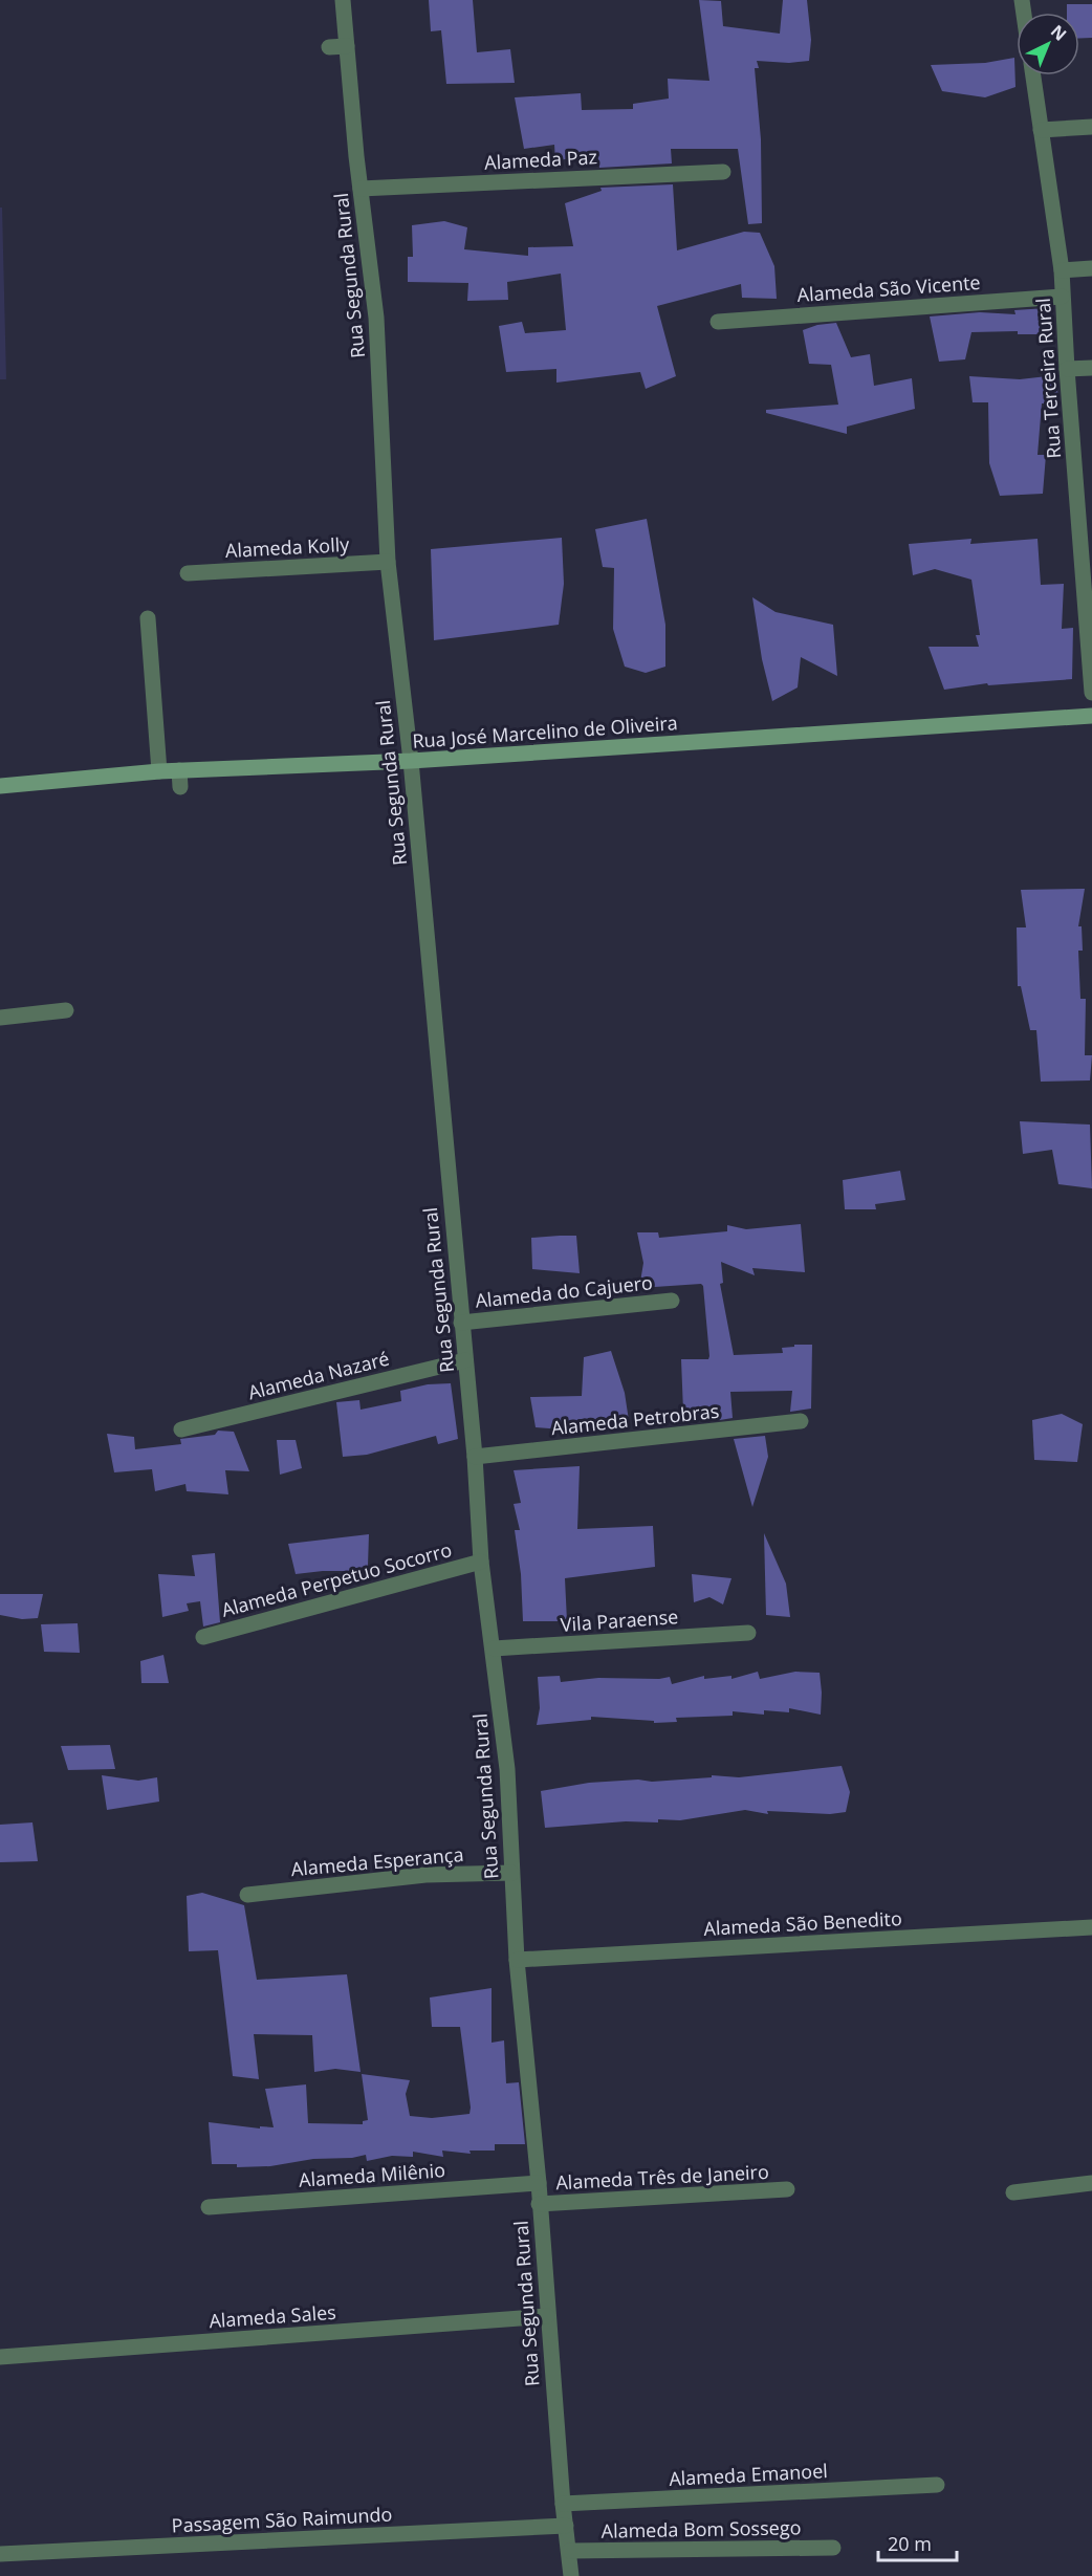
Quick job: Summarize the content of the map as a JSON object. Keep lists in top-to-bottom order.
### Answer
{
  "streets": {
    "street": [
      "Alameda Paz",
      "Rua Segunda Rural",
      "Alameda São Vicente",
      "Rua Terceira Rural",
      "Alameda Kolly",
      "Rua José Marcelino de Oliveira",
      "Alameda do Cajuero",
      "Alameda Nazaré",
      "Alameda Petrobras",
      "Alameda Perpetuo Socorro",
      "Vila Paraense",
      "Alameda Esperança",
      "Alameda São Benedito",
      "Alameda Milênio",
      "Alameda Três de Janeiro",
      "Alameda Sales",
      "Alameda Emanoel",
      "Passagem São Raimundo",
      "Alameda Bom Sossego"
    ]
  },
  "crossings": [
    ["Alameda Paz", "Rua Segunda Rural"],
    ["Rua Segunda Rural", "Alameda Kolly"],
    ["Rua Segunda Rural", "Rua José Marcelino de Oliveira"],
    ["Rua Segunda Rural", "Alameda do Cajuero"],
    ["Rua Segunda Rural", "Alameda Nazaré"],
    ["Rua Segunda Rural", "Alameda Petrobras"],
    ["Rua Segunda Rural", "Alameda Perpetuo Socorro"],
    ["Rua Segunda Rural", "Vila Paraense"],
    ["Rua Segunda Rural", "Alameda Esperança"],
    ["Rua Segunda Rural", "Alameda São Benedito"],
    ["Rua Segunda Rural", "Alameda Milênio"],
    ["Rua Segunda Rural", "Alameda Três de Janeiro"],
    ["Rua Segunda Rural", "Alameda Sales"],
    ["Rua Segunda Rural", "Alameda Emanoel"],
    ["Rua Segunda Rural", "Passagem São Raimundo"],
    ["Rua Segunda Rural", "Alameda Bom Sossego"],
    ["Alameda São Vicente", "Rua Terceira Rural"]
  ],
  "scale_bar": "20 m",
  "north": "top right"
}
